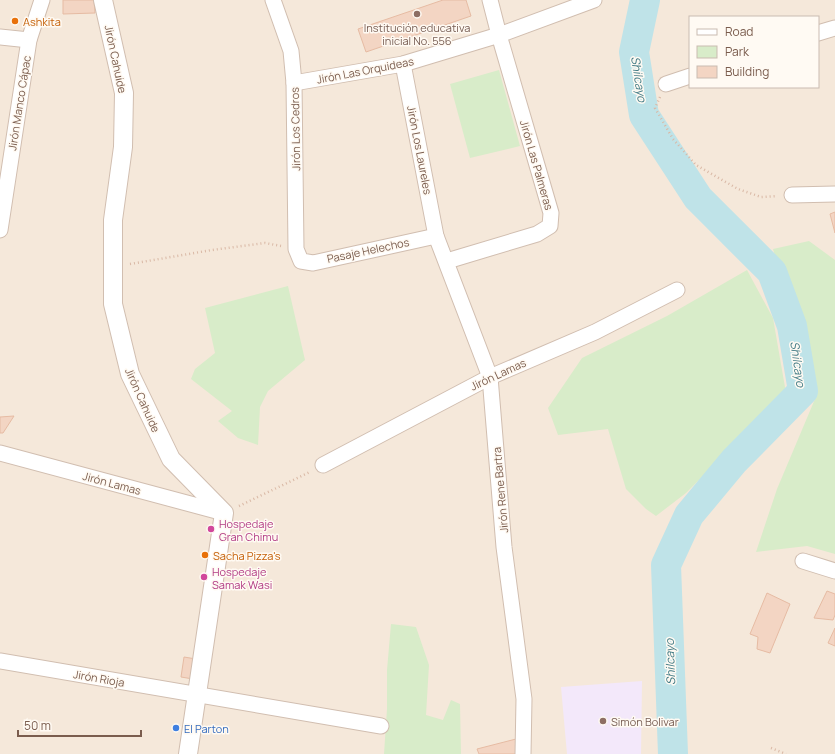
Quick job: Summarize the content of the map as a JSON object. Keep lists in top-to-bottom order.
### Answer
{
  "streets": {
    "street": [
      "Jirón Cahuide",
      "Jirón Las Orquideas",
      "Jirón Manco Cápac",
      "Jirón Los Cedros",
      "Jirón Los Laureles",
      "Jirón Las Palmeras",
      "Pasaje Helechos",
      "Jirón Lamas",
      "Jirón Rene Bartra",
      "Jirón Rioja"
    ]
  },
  "crossings": [
    ["Jirón Cahuide", "Jirón Lamas"],
    ["Jirón Las Orquideas", "Jirón Los Cedros"],
    ["Jirón Las Orquideas", "Jirón Los Laureles"],
    ["Jirón Las Orquideas", "Jirón Las Palmeras"],
    ["Jirón Los Cedros", "Pasaje Helechos"],
    ["Jirón Los Laureles", "Pasaje Helechos"],
    ["Jirón Los Laureles", "Jirón Rene Bartra"],
    ["Jirón Las Palmeras", "Jirón Rene Bartra"],
    ["Pasaje Helechos", "Jirón Rene Bartra"],
    ["Jirón Lamas", "Jirón Rene Bartra"]
  ],
  "water": ["Shilcayo"],
  "places": [
    "Institución educativa inicial No. 556",
    "Ashkita",
    "Hospedaje Gran Chimu",
    "Sacha Pizza's",
    "Hospedaje Samak Wasi",
    "Simón Bolivar",
    "El Parton"
  ],
  "legend": ["Road", "Park", "Building"],
  "scale_bar": "50 m"
}
